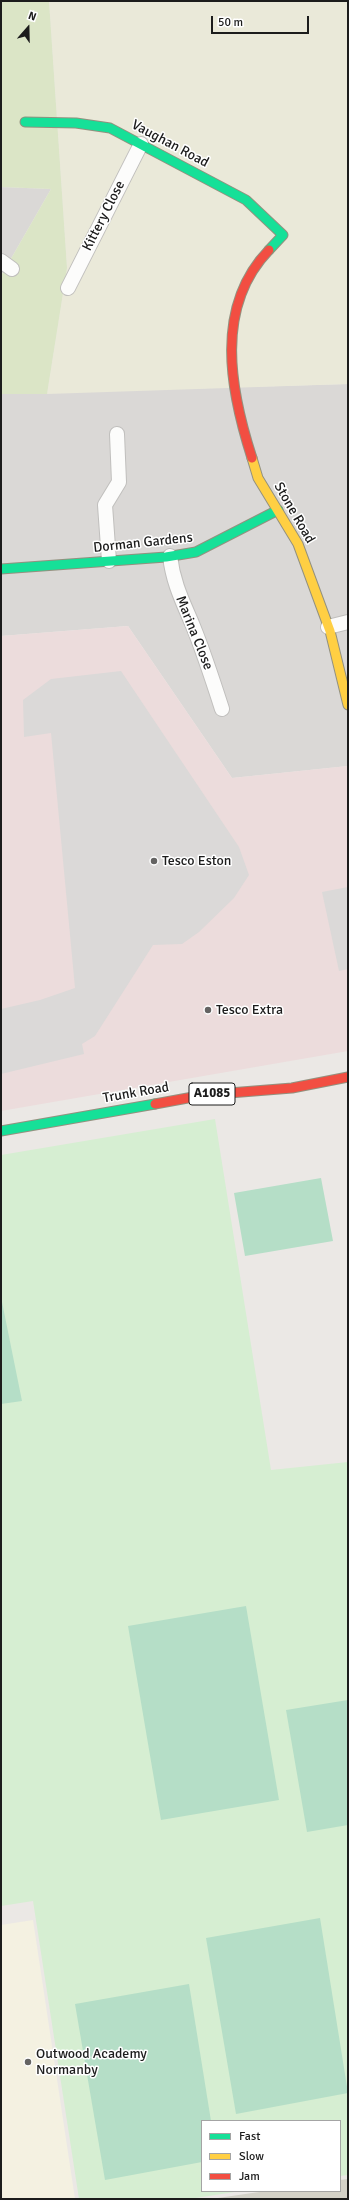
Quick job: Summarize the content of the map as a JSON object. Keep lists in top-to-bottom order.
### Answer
{
  "streets": {
    "street": [
      "Vaughan Road",
      "Kittery Close",
      "Stone Road",
      "Dorman Gardens",
      "Marina Close",
      "Trunk Road",
      "A1085"
    ]
  },
  "crossings": [
    ["Vaughan Road", "Kittery Close"],
    ["Vaughan Road", "Stone Road"],
    ["Stone Road", "Dorman Gardens"],
    ["Dorman Gardens", "Marina Close"]
  ],
  "places": ["Tesco Eston", "Tesco Extra", "Outwood Academy Normanby"],
  "legend": ["Fast", "Slow", "Jam"],
  "scale_bar": "50 m",
  "north": "top"
}
